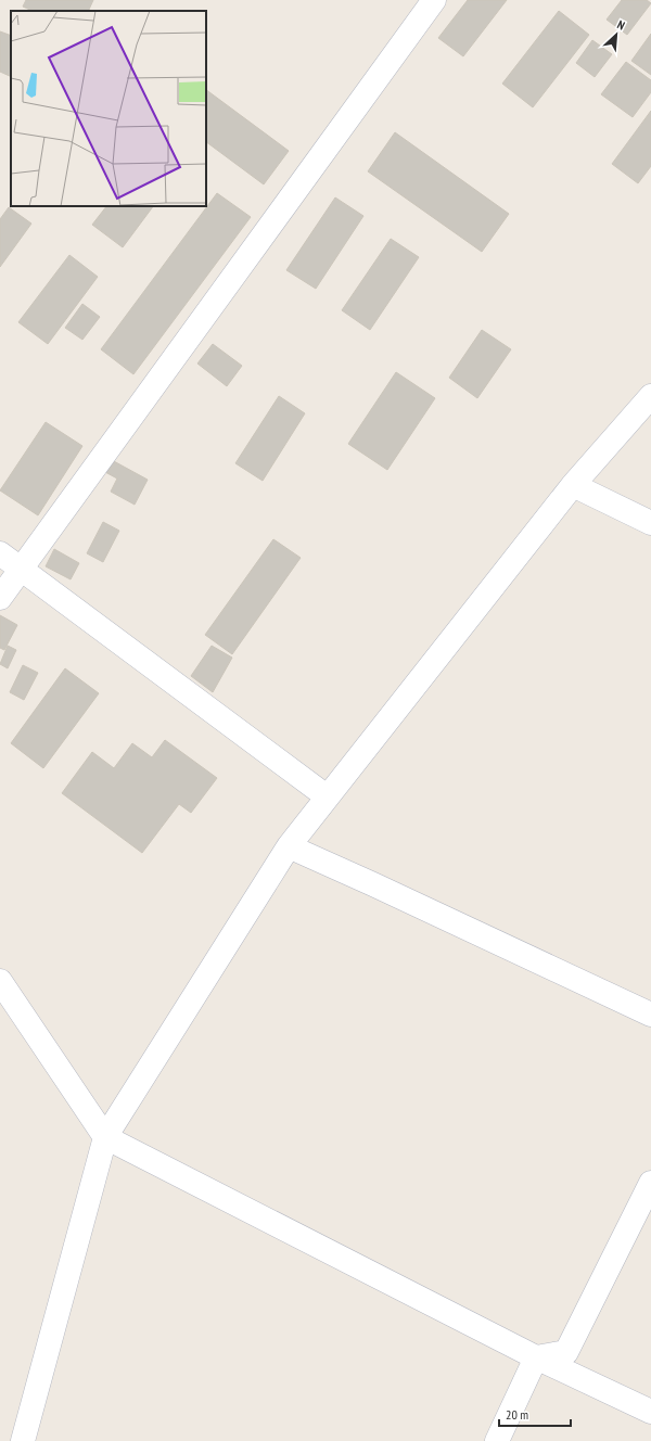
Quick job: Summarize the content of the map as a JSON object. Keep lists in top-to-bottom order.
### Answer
{
  "scale_bar": "20 m",
  "north": "top right"
}
